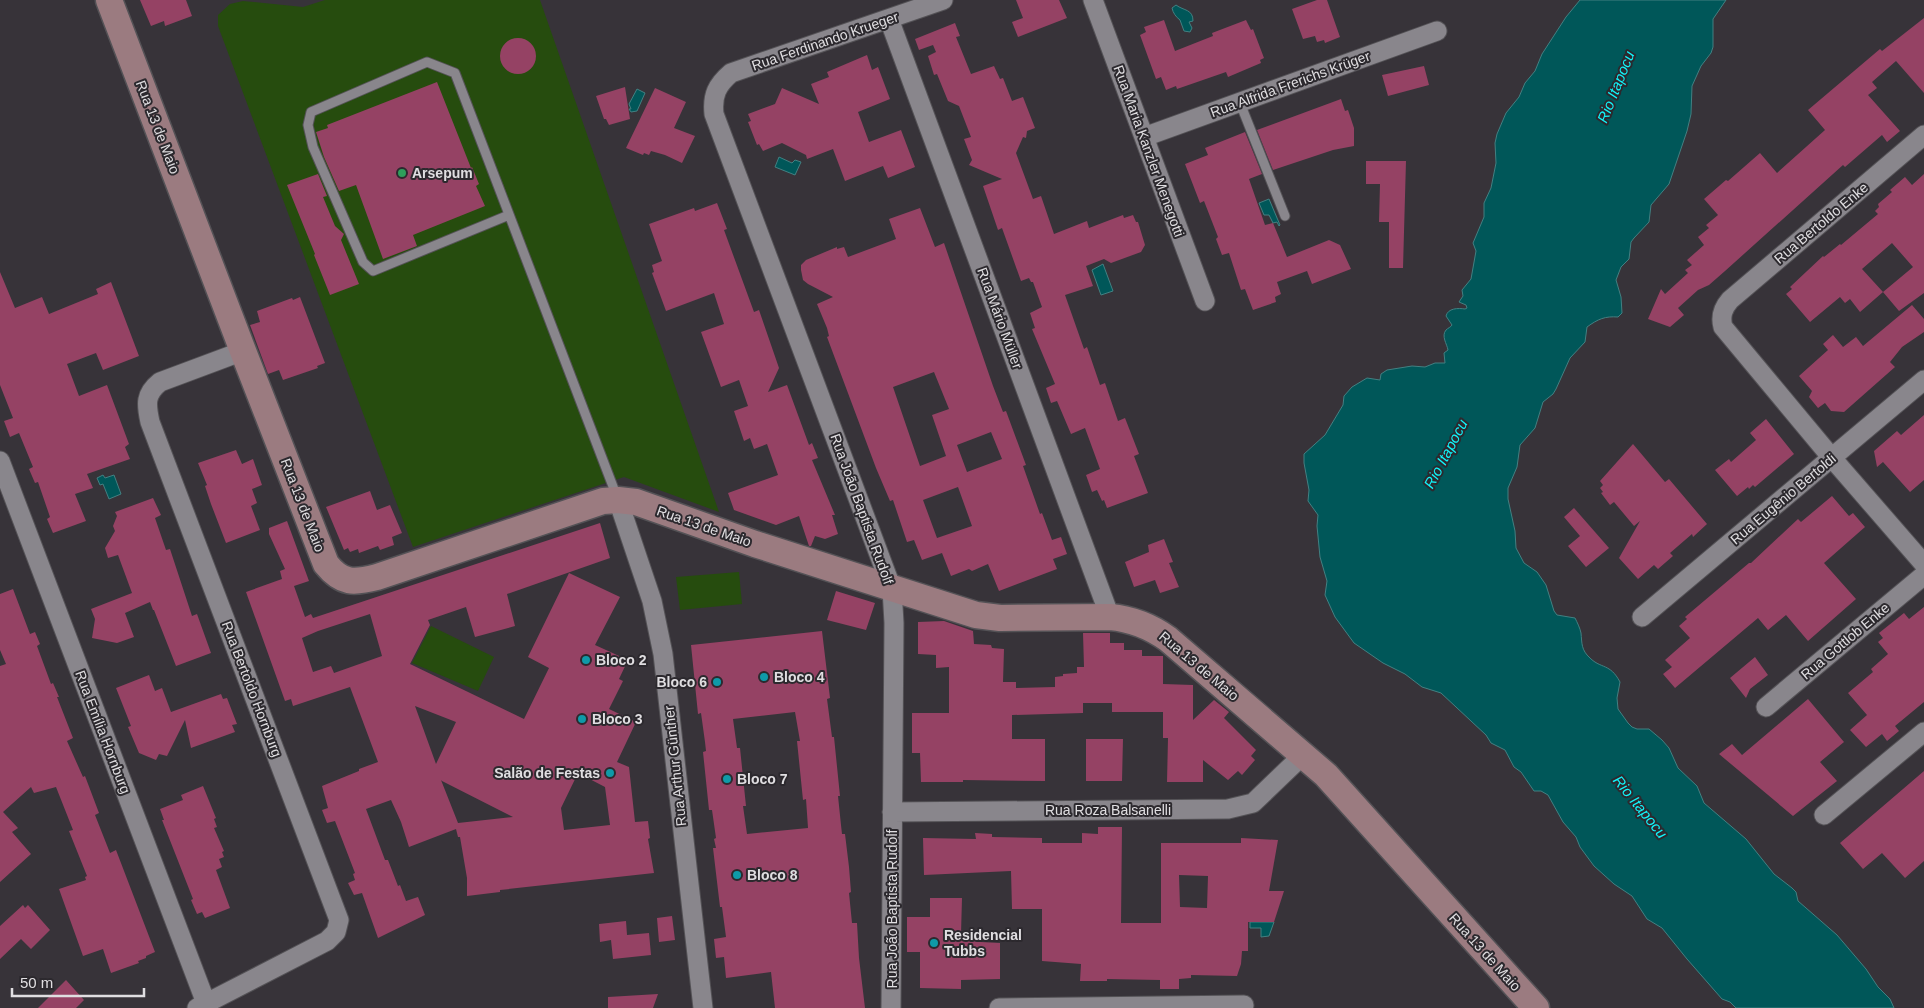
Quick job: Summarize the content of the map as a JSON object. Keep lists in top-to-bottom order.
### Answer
{
  "streets": {
    "main road": ["Rua 13 de Maio"],
    "street": [
      "Rua Ferdinando Krueger",
      "Rua Alfrida Frerichs Krüger",
      "Rua Maria Kanzler Menegotti",
      "Rua Bertoldo Enke",
      "Rua Mário Müller",
      "Rua Eugênio Bertoldi",
      "Rua João Baptista Rudolf",
      "Rua Gottlob Enke",
      "Rua Bertoldo Hornburg",
      "Rua Emília Hornburg",
      "Rua Arthur Günther",
      "Rua Roza Balsanelli"
    ]
  },
  "crossings": [
    ["Rua Ferdinando Krueger", "Rua Mário Müller"],
    ["Rua Ferdinando Krueger", "Rua João Baptista Rudolf"],
    ["Rua Alfrida Frerichs Krüger", "Rua Maria Kanzler Menegotti"],
    ["Rua 13 de Maio", "Rua Mário Müller"],
    ["Rua 13 de Maio", "Rua João Baptista Rudolf"],
    ["Rua 13 de Maio", "Rua Bertoldo Hornburg"],
    ["Rua 13 de Maio", "Rua Arthur Günther"],
    ["Rua 13 de Maio", "Rua Roza Balsanelli"],
    ["Rua Bertoldo Enke", "Rua Eugênio Bertoldi"],
    ["Rua João Baptista Rudolf", "Rua Roza Balsanelli"],
    ["Rua Bertoldo Hornburg", "Rua Emília Hornburg"]
  ],
  "water": ["Rio Itapocu"],
  "places": [
    "Arsepum",
    "Bloco 2",
    "Bloco 4",
    "Bloco 6",
    "Bloco 3",
    "Salão de Festas",
    "Bloco 7",
    "Bloco 8",
    "Residencial Tubbs"
  ],
  "scale_bar": "50 m"
}
